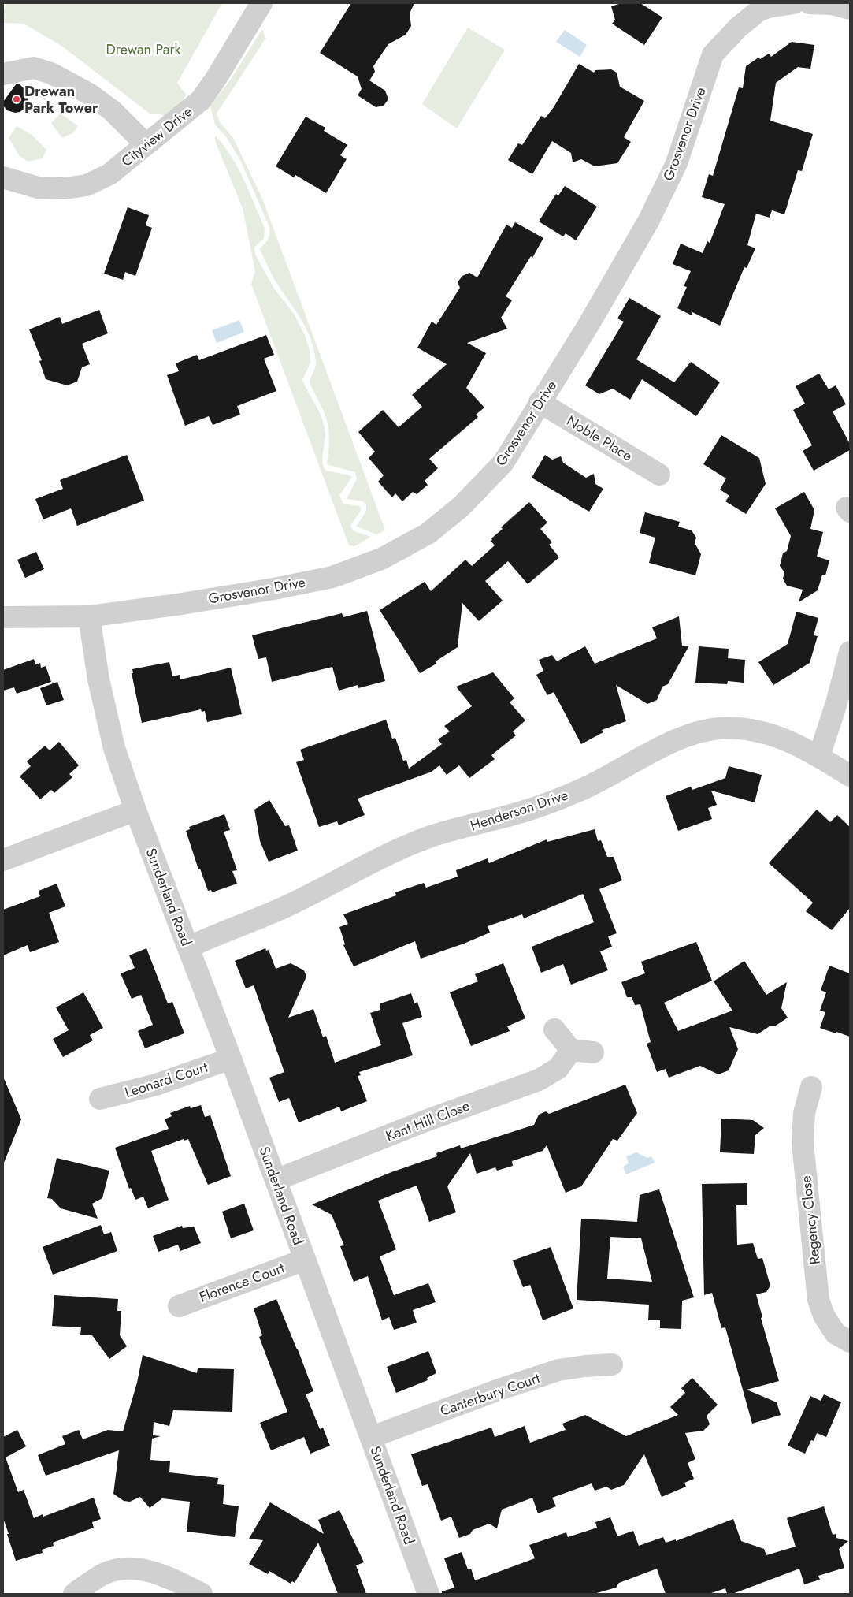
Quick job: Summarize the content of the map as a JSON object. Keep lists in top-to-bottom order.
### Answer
{
  "streets": {
    "street": [
      "Grosvenor Drive",
      "Cityview Drive",
      "Noble Place",
      "Henderson Drive",
      "Sunderland Road",
      "Leonard Court",
      "Kent Hill Close",
      "Regency Close",
      "Florence Court",
      "Canterbury Court"
    ]
  },
  "crossings": [
    ["Grosvenor Drive", "Noble Place"],
    ["Grosvenor Drive", "Sunderland Road"],
    ["Henderson Drive", "Sunderland Road"],
    ["Sunderland Road", "Leonard Court"],
    ["Sunderland Road", "Kent Hill Close"],
    ["Sunderland Road", "Florence Court"],
    ["Sunderland Road", "Canterbury Court"]
  ],
  "parks": ["Drewan Park"],
  "places": ["Drewan Park Tower"]
}
